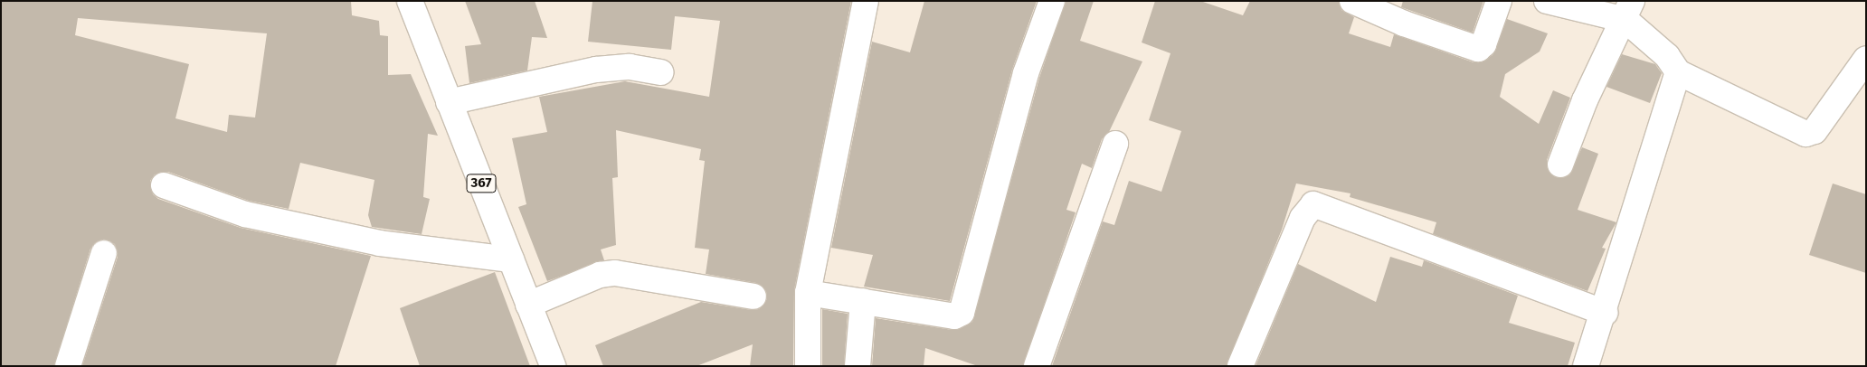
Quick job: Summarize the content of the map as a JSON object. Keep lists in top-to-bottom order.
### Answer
{
  "streets": {
    "street": ["367"]
  }
}
